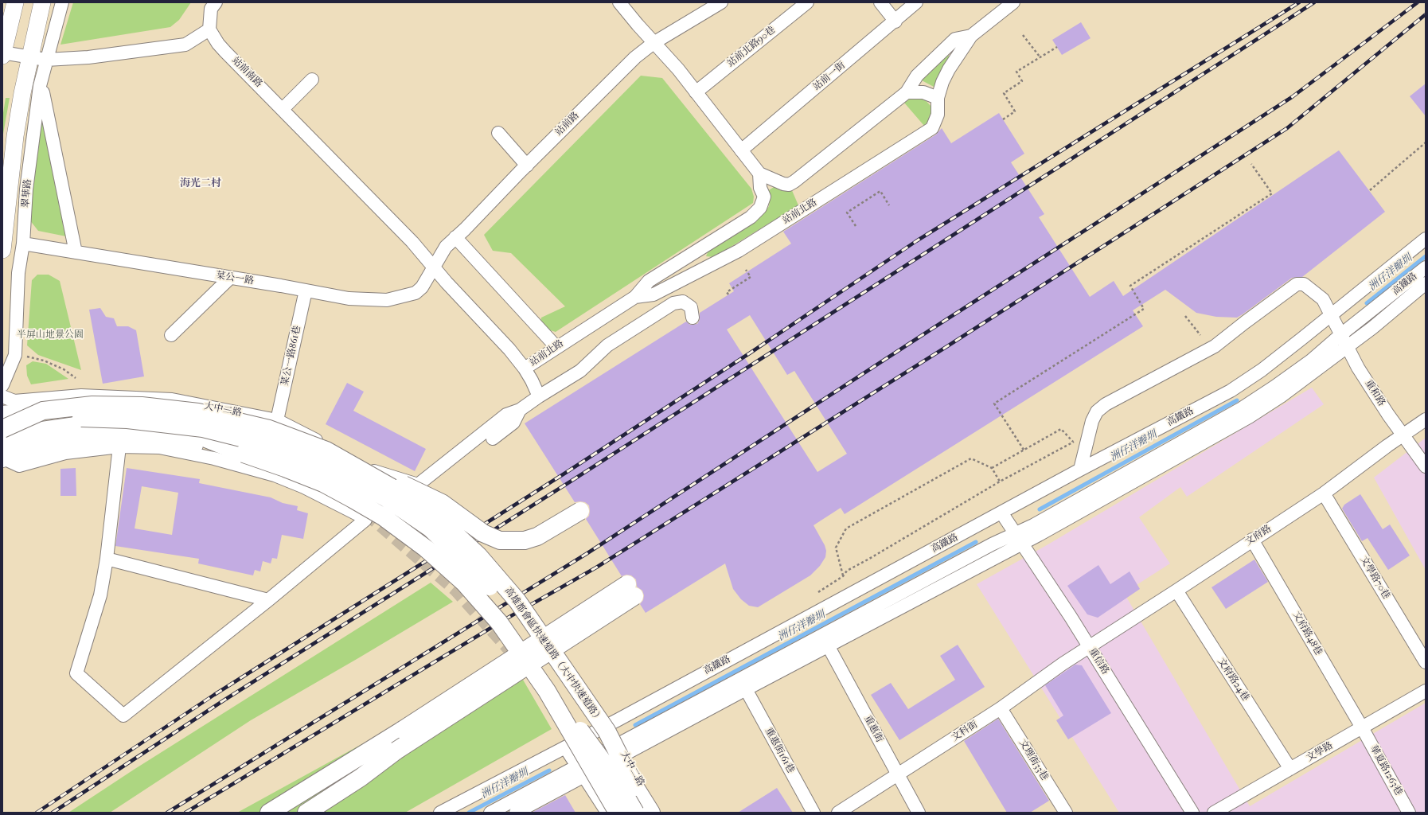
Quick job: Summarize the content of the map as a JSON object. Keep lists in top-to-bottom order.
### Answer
{
  "streets": {
    "highway": ["高雄都會區快速道路（大中快速道路）"],
    "main road": ["翠華路"],
    "street": [
      "站前北路90巷",
      "站前南路",
      "站前一街",
      "站前路",
      "站前北路",
      "菜公一路",
      "高鐵路",
      "菜公一路861巷",
      "重和路",
      "大中二路",
      "文府路",
      "文學路70巷",
      "文府路48巷",
      "重信路",
      "文府路24巷",
      "重惠街",
      "文科街",
      "重惠街161巷",
      "文學路",
      "文理街33巷",
      "華夏路1263巷"
    ]
  },
  "crossings": [
    ["站前北路90巷", "站前北路"],
    ["站前南路", "站前路"],
    ["站前南路", "站前北路"],
    ["站前南路", "菜公一路"],
    ["站前一街", "站前北路"],
    ["站前路", "站前北路"],
    ["站前路", "菜公一路"],
    ["翠華路", "菜公一路"],
    ["站前北路", "菜公一路"],
    ["菜公一路", "菜公一路861巷"],
    ["高鐵路", "重和路"],
    ["高鐵路", "大中二路"],
    ["高鐵路", "重信路"],
    ["高鐵路", "重惠街"],
    ["高鐵路", "重惠街161巷"],
    ["菜公一路861巷", "大中二路"],
    ["重和路", "文府路"],
    ["文府路", "文學路70巷"],
    ["文府路", "文府路48巷"],
    ["文府路", "重信路"],
    ["文府路", "文府路24巷"],
    ["文府路", "文科街"],
    ["文府路48巷", "文學路"],
    ["文府路48巷", "華夏路1263巷"],
    ["重信路", "文科街"],
    ["文府路24巷", "文學路"],
    ["重惠街", "文科街"],
    ["文科街", "文理街33巷"],
    ["文學路", "華夏路1263巷"]
  ],
  "districts": ["海光二村"],
  "water": ["洲仔洋瓣圳"],
  "parks": ["半屏山地景公園"]
}
